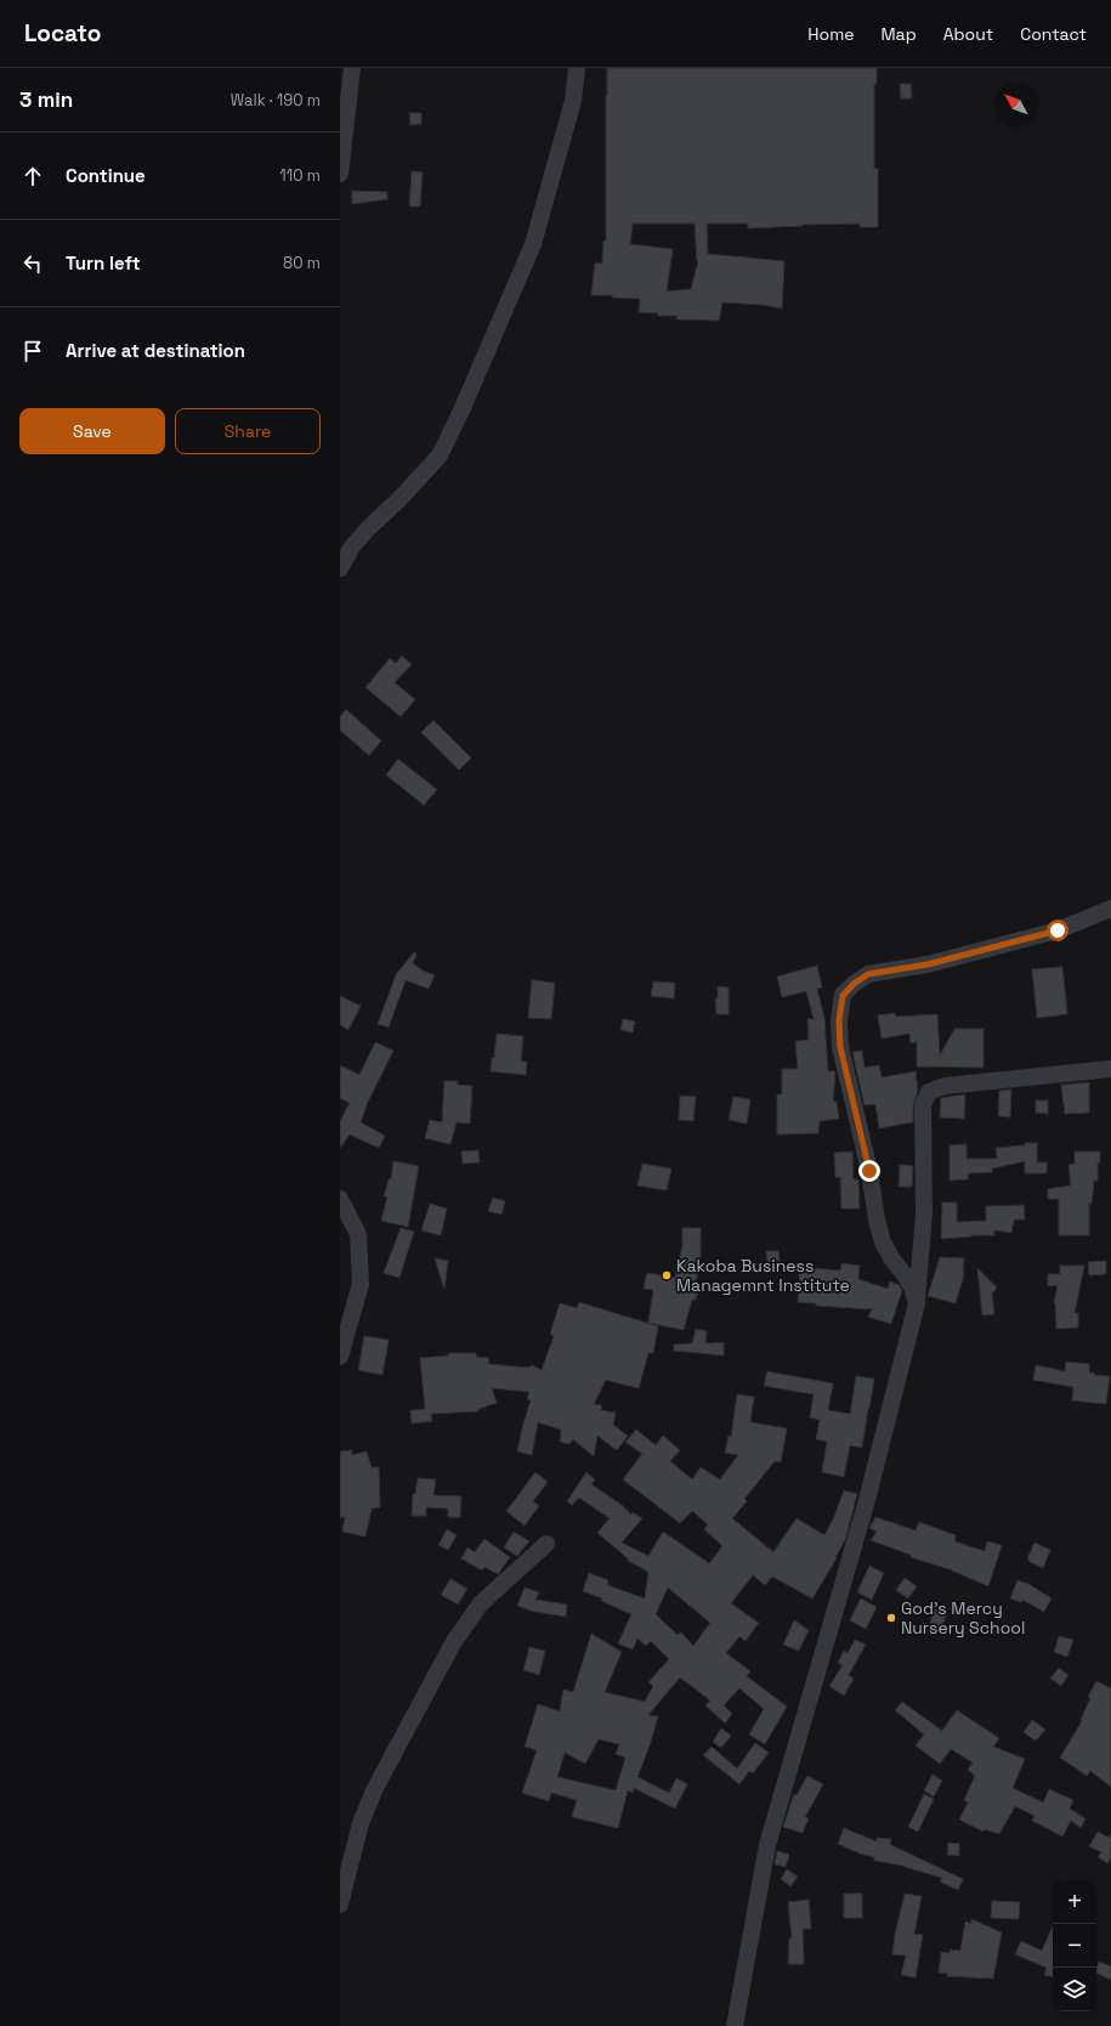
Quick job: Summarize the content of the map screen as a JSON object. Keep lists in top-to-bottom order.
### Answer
{
  "places": ["Kakoba Business Managemnt Institute", "God's Mercy Nursery School"],
  "north": "top left",
  "page": {
    "header": "Locato",
    "nav": [
      "Home",
      "Map",
      "About",
      "Contact"
    ],
    "heading": ["3 min", "Walk · 190 m"],
    "list": [
      ["Continue", "110 m"],
      ["Turn left", "80 m"],
      "Arrive at destination"
    ],
    "buttons": ["Save", "Share"],
    "map_buttons": ["+", "−"]
  }
}
